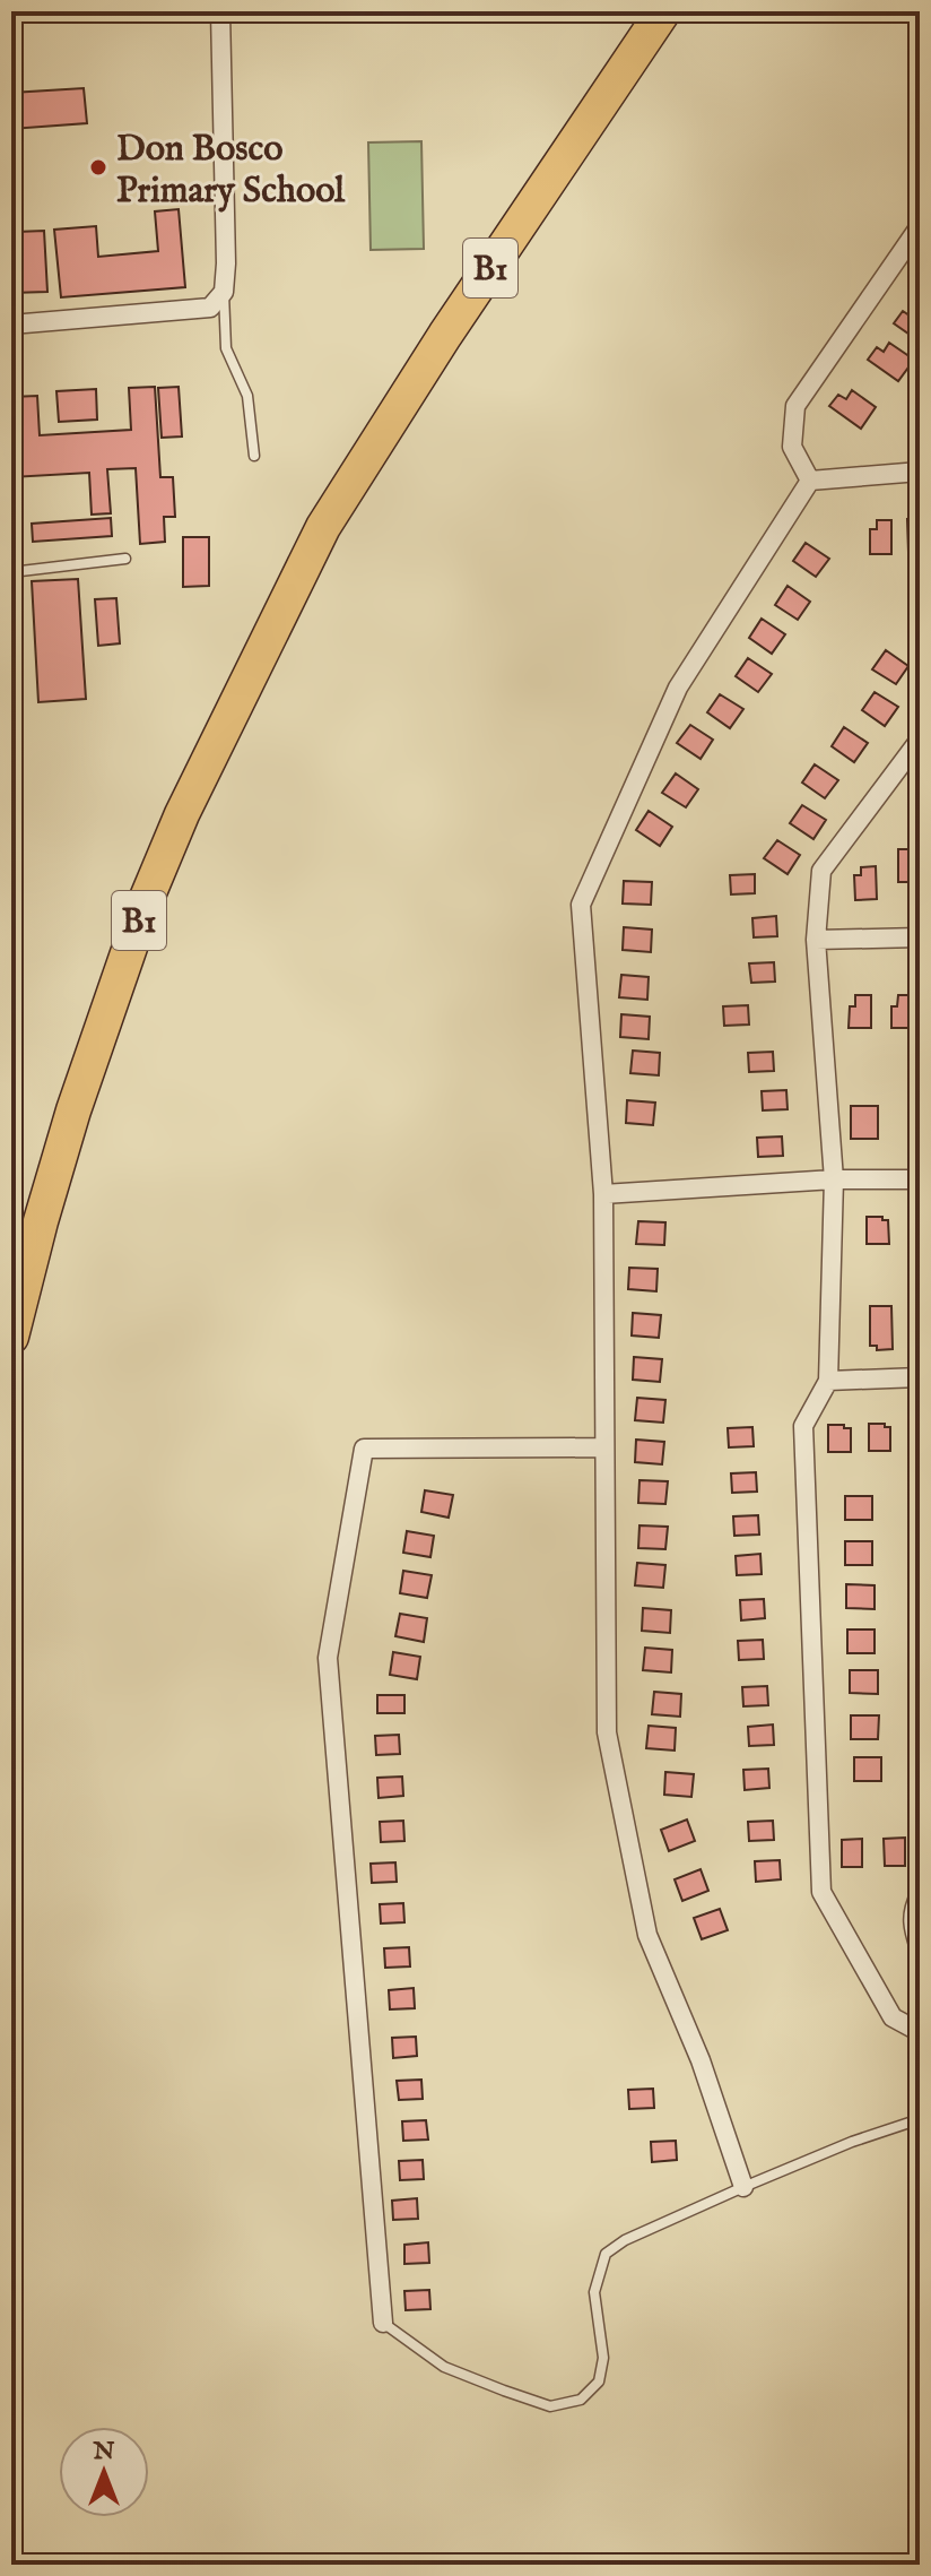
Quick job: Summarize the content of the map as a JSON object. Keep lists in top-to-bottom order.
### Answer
{
  "streets": {
    "highway": ["B1"]
  },
  "places": ["Don Bosco Primary School"],
  "north": "top"
}
